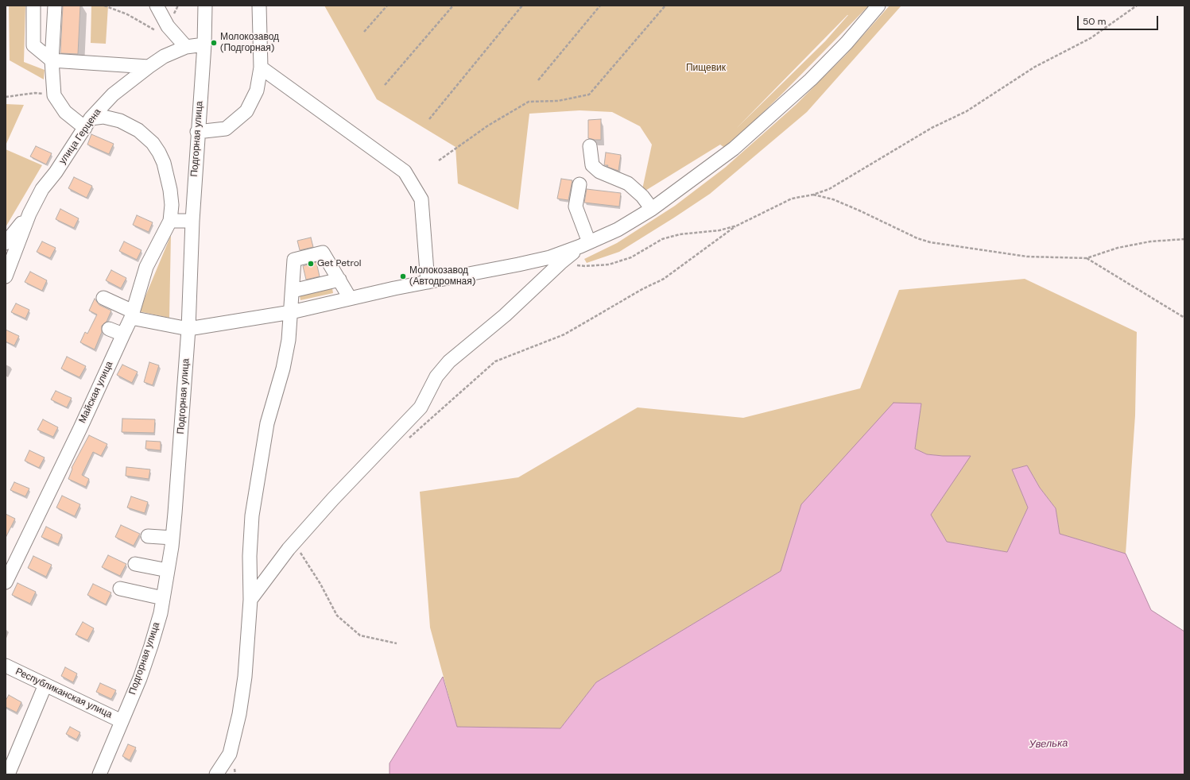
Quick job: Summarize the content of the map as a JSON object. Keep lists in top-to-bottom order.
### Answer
{
  "streets": {
    "street": [
      "улица Герцена",
      "Подгорная улица",
      "Майская улица",
      "Республиканская улица"
    ]
  },
  "crossings": [
    ["улица Герцена", "Подгорная улица"],
    ["Подгорная улица", "Республиканская улица"]
  ],
  "water": ["Увелька"],
  "parks": ["Пищевик"],
  "places": ["Молокозавод (Подгорная)", "Get Petrol", "Молокозавод (Автодромная)"],
  "scale_bar": "50 m"
}
